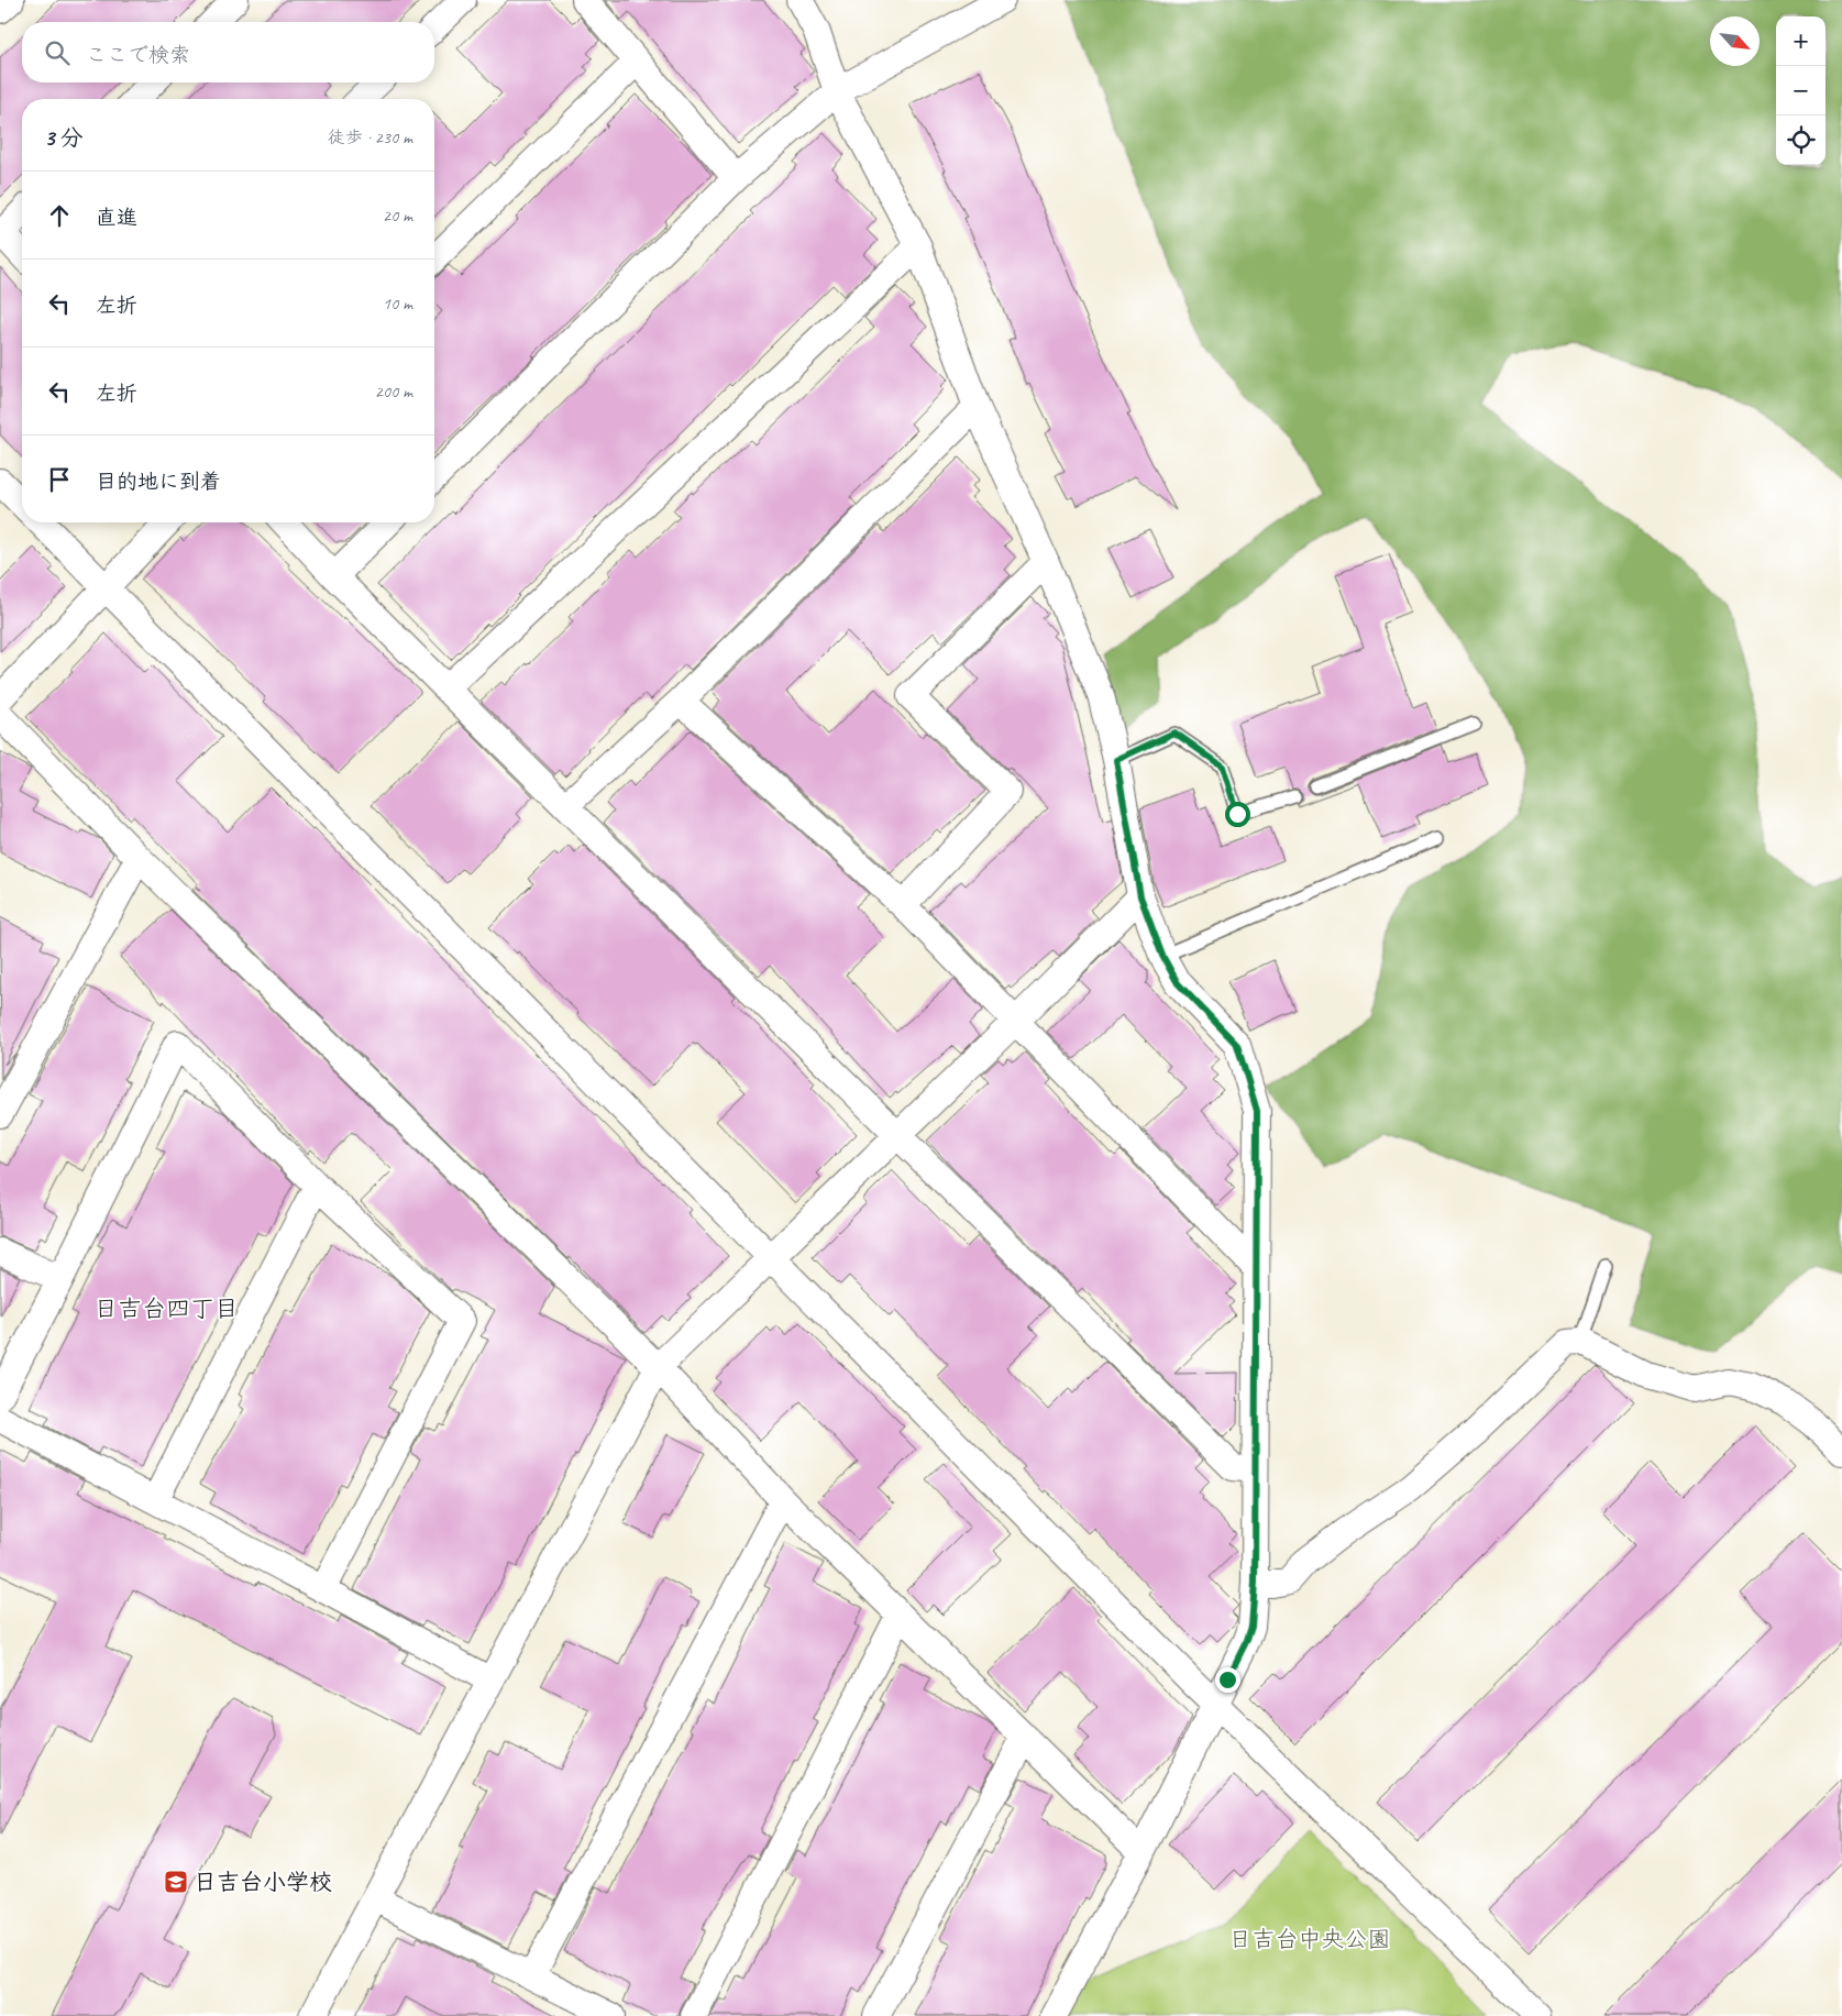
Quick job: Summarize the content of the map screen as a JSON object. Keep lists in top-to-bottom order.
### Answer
{
  "districts": ["日吉台四丁目"],
  "parks": ["日吉台中央公園"],
  "places": {
    "school or university": ["日吉台小学校"]
  },
  "north": "bottom right",
  "page": {
    "map_buttons": ["+", "−"],
    "search": "ここで検索",
    "heading": ["3 分", "徒歩 · 230 m"],
    "list": [
      ["直進", "20 m"],
      ["左折", "10 m"],
      ["左折", "200 m"],
      "目的地に到着"
    ]
  }
}
